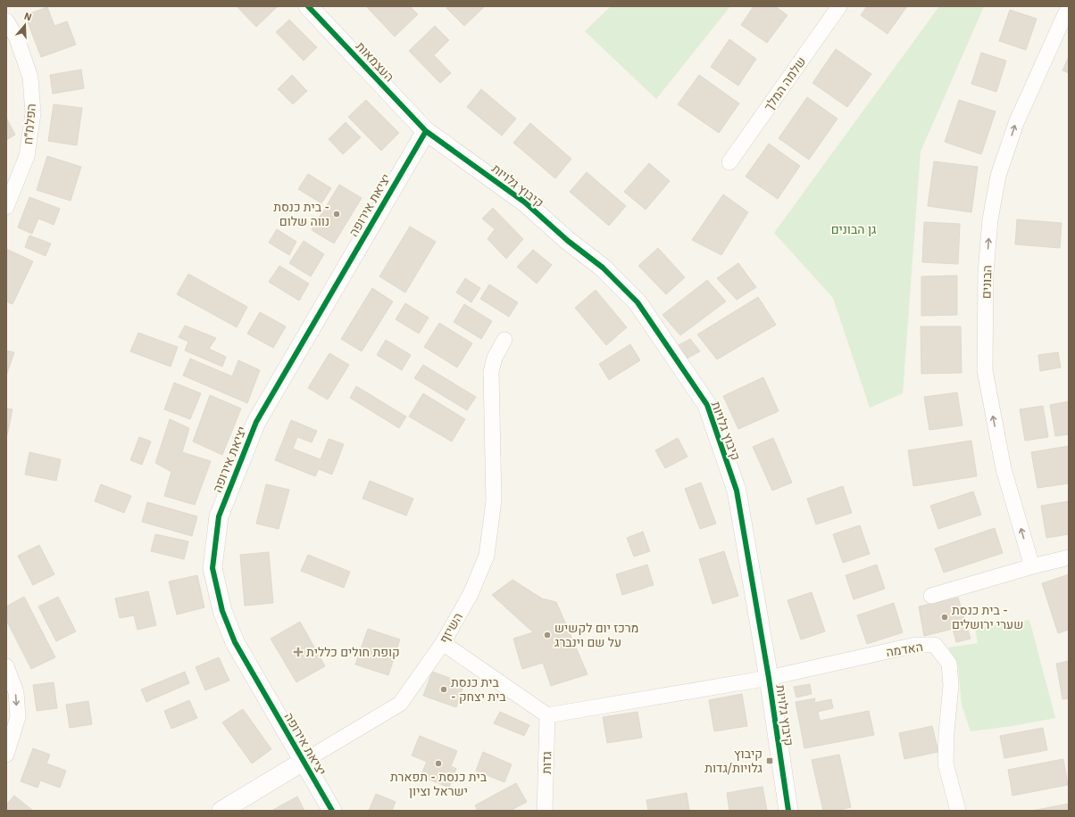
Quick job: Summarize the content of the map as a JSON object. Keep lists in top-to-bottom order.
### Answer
{
  "streets": {
    "street": [
      "העצמאות",
      "שלמה המלך",
      "הפלמ״ח",
      "קיבוץ גלויות",
      "יציאת אירופה",
      "הבונים",
      "השיזף",
      "האדמה",
      "גדות"
    ]
  },
  "crossings": [
    ["העצמאות", "קיבוץ גלויות"],
    ["העצמאות", "יציאת אירופה"],
    ["קיבוץ גלויות", "יציאת אירופה"],
    ["קיבוץ גלויות", "האדמה"],
    ["יציאת אירופה", "השיזף"]
  ],
  "one_way": ["הבונים"],
  "parks": ["גן הבונים"],
  "places": {
    "other": [
      "בית כנסת - נווה שלום",
      "בית כנסת - שערי ירושלים",
      "מרכז יום לקשיש על שם וינברג",
      "בית כנסת - בית יצחק",
      "בית כנסת - תפארת ישראל וציון"
    ],
    "health": ["קופת חולים כללית"],
    "transit": ["קיבוץ גלויות/גדות"]
  },
  "north": "top"
}
